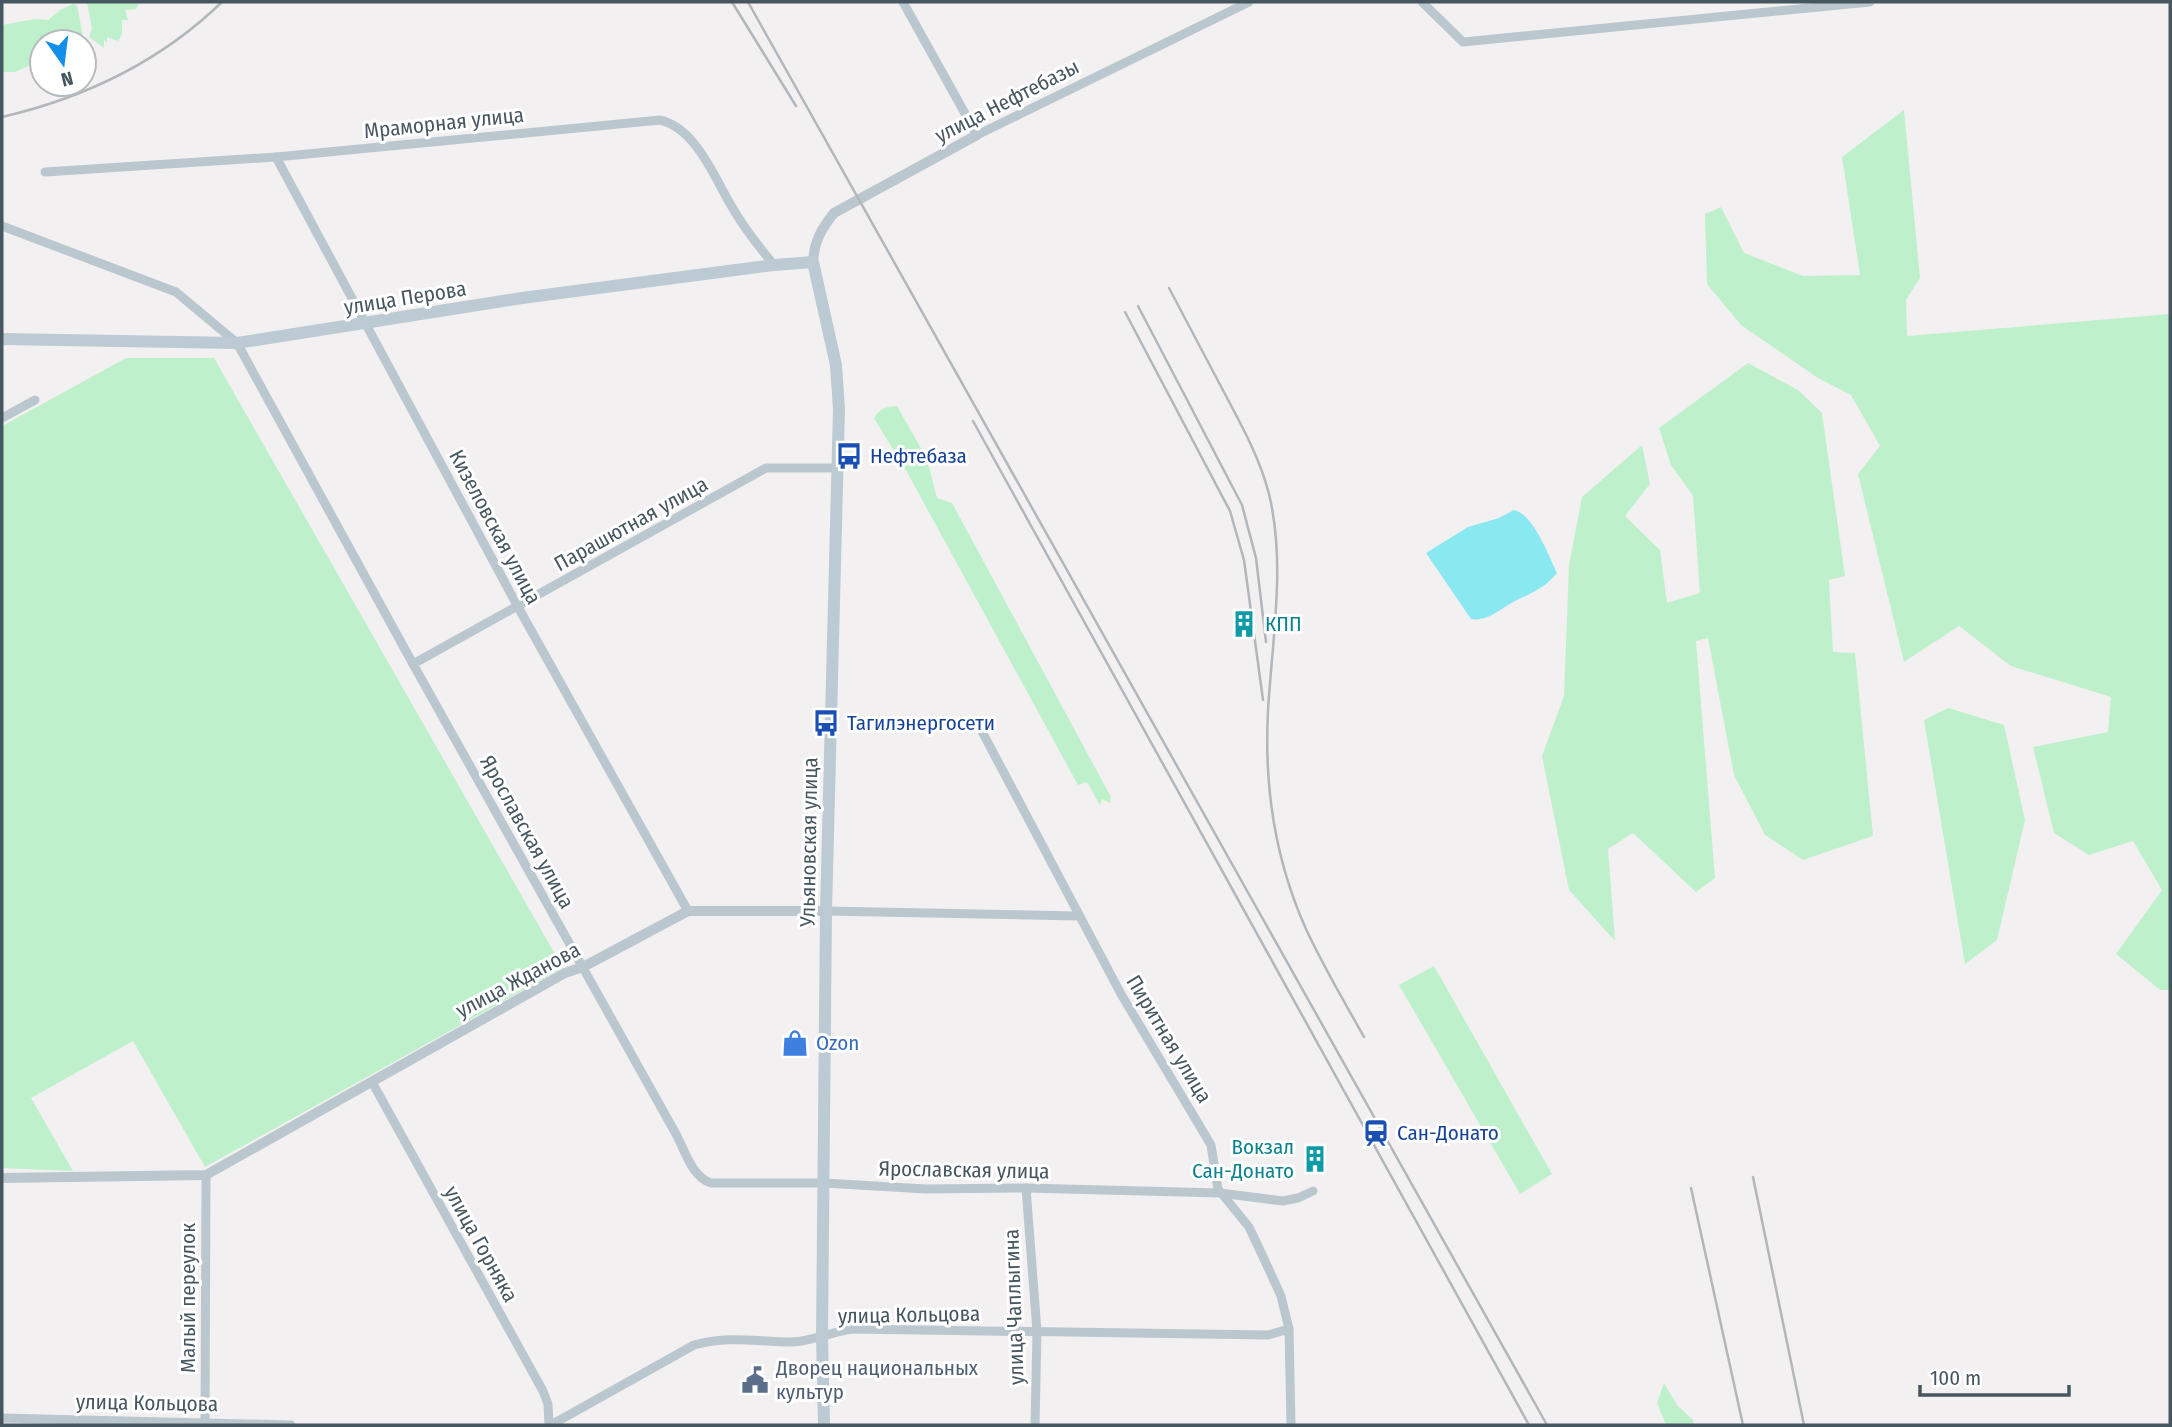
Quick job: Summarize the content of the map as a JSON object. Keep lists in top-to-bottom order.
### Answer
{
  "streets": {
    "main road": ["улица Перова", "Ульяновская улица"],
    "street": [
      "улица Нефтебазы",
      "Мраморная улица",
      "Парашютная улица",
      "Кизеловская улица",
      "Ярославская улица",
      "улица Жданова",
      "Пиритная улица",
      "улица Горняка",
      "Малый переулок",
      "улица Чаплыгина",
      "улица Кольцова"
    ]
  },
  "crossings": [
    ["улица Нефтебазы", "улица Перова"],
    ["улица Нефтебазы", "Ульяновская улица"],
    ["Мраморная улица", "улица Перова"],
    ["Мраморная улица", "Кизеловская улица"],
    ["улица Перова", "Кизеловская улица"],
    ["улица Перова", "Ярославская улица"],
    ["улица Перова", "Ульяновская улица"],
    ["Парашютная улица", "Кизеловская улица"],
    ["Парашютная улица", "Ярославская улица"],
    ["Парашютная улица", "Ульяновская улица"],
    ["Кизеловская улица", "улица Жданова"],
    ["Ярославская улица", "Ульяновская улица"],
    ["Ярославская улица", "улица Жданова"],
    ["Ярославская улица", "Пиритная улица"],
    ["Ярославская улица", "улица Чаплыгина"],
    ["Ульяновская улица", "улица Жданова"],
    ["Ульяновская улица", "улица Кольцова"],
    ["улица Жданова", "Пиритная улица"],
    ["улица Жданова", "улица Горняка"],
    ["улица Жданова", "Малый переулок"],
    ["Пиритная улица", "улица Кольцова"],
    ["улица Горняка", "улица Кольцова"],
    ["Малый переулок", "улица Кольцова"],
    ["улица Чаплыгина", "улица Кольцова"]
  ],
  "places": {
    "bus stop": ["Нефтебаза", "Тагилэнергосети"],
    "building": ["КПП", "Вокзал Сан-Донато"],
    "shop": ["Ozon"],
    "station": ["Сан-Донато"],
    "public building": ["Дворец национальных культур"]
  },
  "scale_bar": "100 m",
  "north": "bottom"
}
